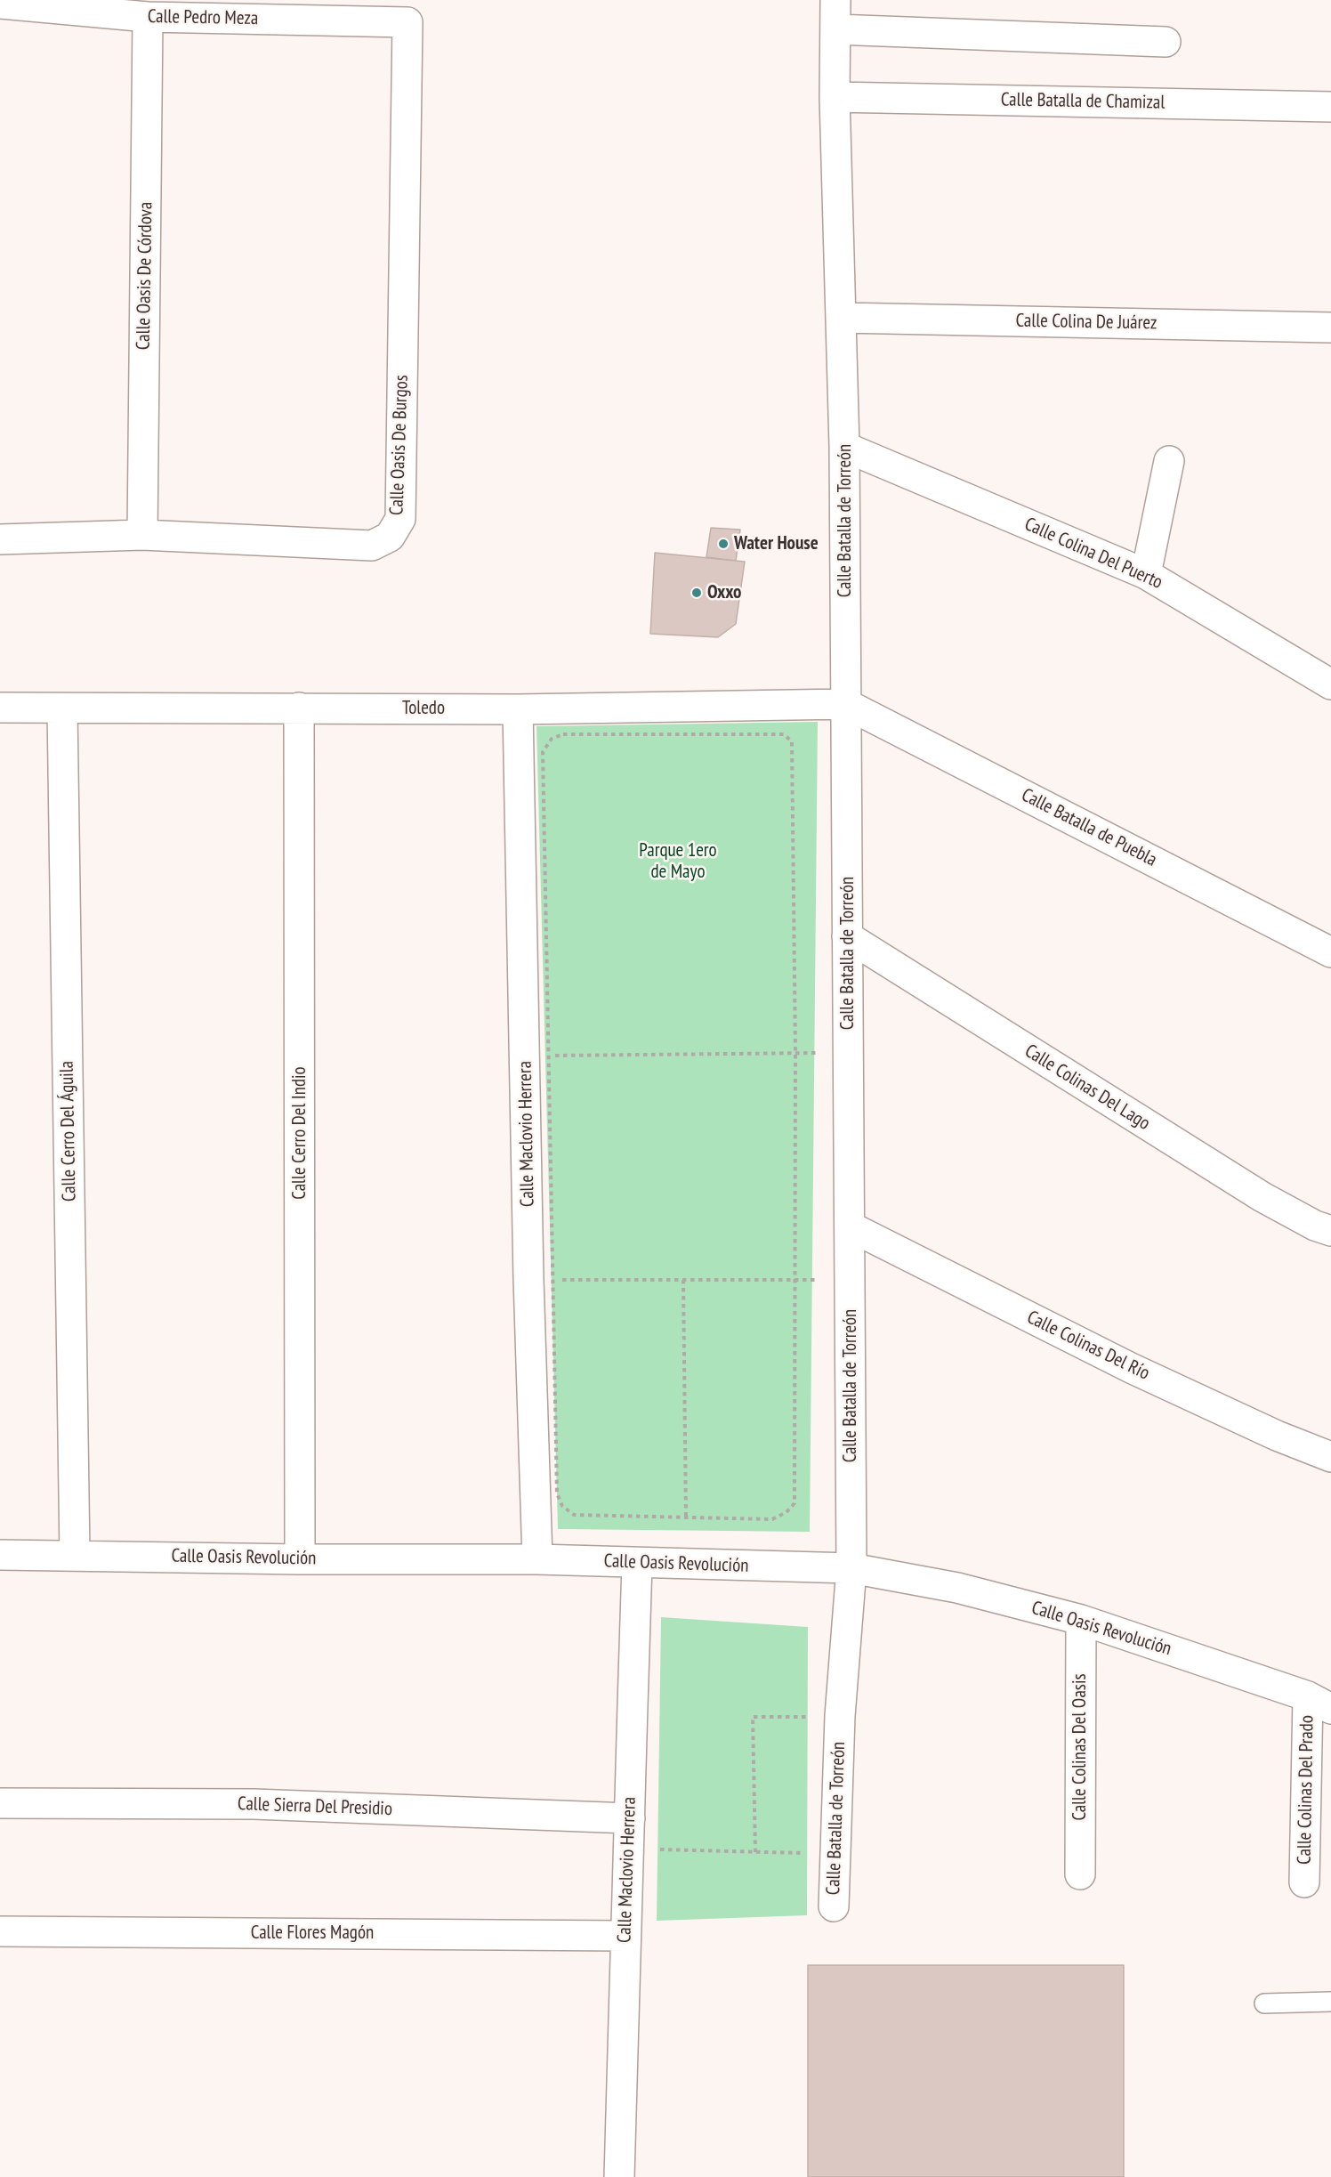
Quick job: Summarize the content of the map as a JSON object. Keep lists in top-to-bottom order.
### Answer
{
  "streets": {
    "street": [
      "Calle Pedro Meza",
      "Calle Batalla de Chamizal",
      "Calle Oasis De Córdova",
      "Calle Colina De Juárez",
      "Calle Oasis De Burgos",
      "Calle Batalla de Torreón",
      "Calle Colina Del Puerto",
      "Toledo",
      "Calle Batalla de Puebla",
      "Calle Colinas Del Lago",
      "Calle Cerro Del Águila",
      "Calle Cerro Del Indio",
      "Calle Maclovio Herrera",
      "Calle Colinas Del Río",
      "Calle Oasis Revolución",
      "Calle Colinas Del Oasis",
      "Calle Colinas Del Prado",
      "Calle Sierra Del Presidio",
      "Calle Flores Magón"
    ]
  },
  "crossings": [
    ["Calle Pedro Meza", "Calle Oasis De Córdova"],
    ["Calle Pedro Meza", "Calle Oasis De Burgos"],
    ["Calle Batalla de Chamizal", "Calle Batalla de Torreón"],
    ["Calle Oasis De Córdova", "Calle Oasis De Burgos"],
    ["Calle Colina De Juárez", "Calle Batalla de Torreón"],
    ["Calle Batalla de Torreón", "Calle Colina Del Puerto"],
    ["Calle Batalla de Torreón", "Toledo"],
    ["Calle Batalla de Torreón", "Calle Batalla de Puebla"],
    ["Calle Batalla de Torreón", "Calle Colinas Del Lago"],
    ["Calle Batalla de Torreón", "Calle Colinas Del Río"],
    ["Calle Batalla de Torreón", "Calle Oasis Revolución"],
    ["Toledo", "Calle Batalla de Puebla"],
    ["Toledo", "Calle Cerro Del Águila"],
    ["Toledo", "Calle Cerro Del Indio"],
    ["Toledo", "Calle Maclovio Herrera"],
    ["Calle Cerro Del Águila", "Calle Oasis Revolución"],
    ["Calle Cerro Del Indio", "Calle Oasis Revolución"],
    ["Calle Maclovio Herrera", "Calle Oasis Revolución"],
    ["Calle Maclovio Herrera", "Calle Sierra Del Presidio"],
    ["Calle Maclovio Herrera", "Calle Flores Magón"],
    ["Calle Oasis Revolución", "Calle Colinas Del Oasis"],
    ["Calle Oasis Revolución", "Calle Colinas Del Prado"]
  ],
  "parks": ["Parque 1ero de Mayo"],
  "places": ["Water House", "Oxxo"]
}
